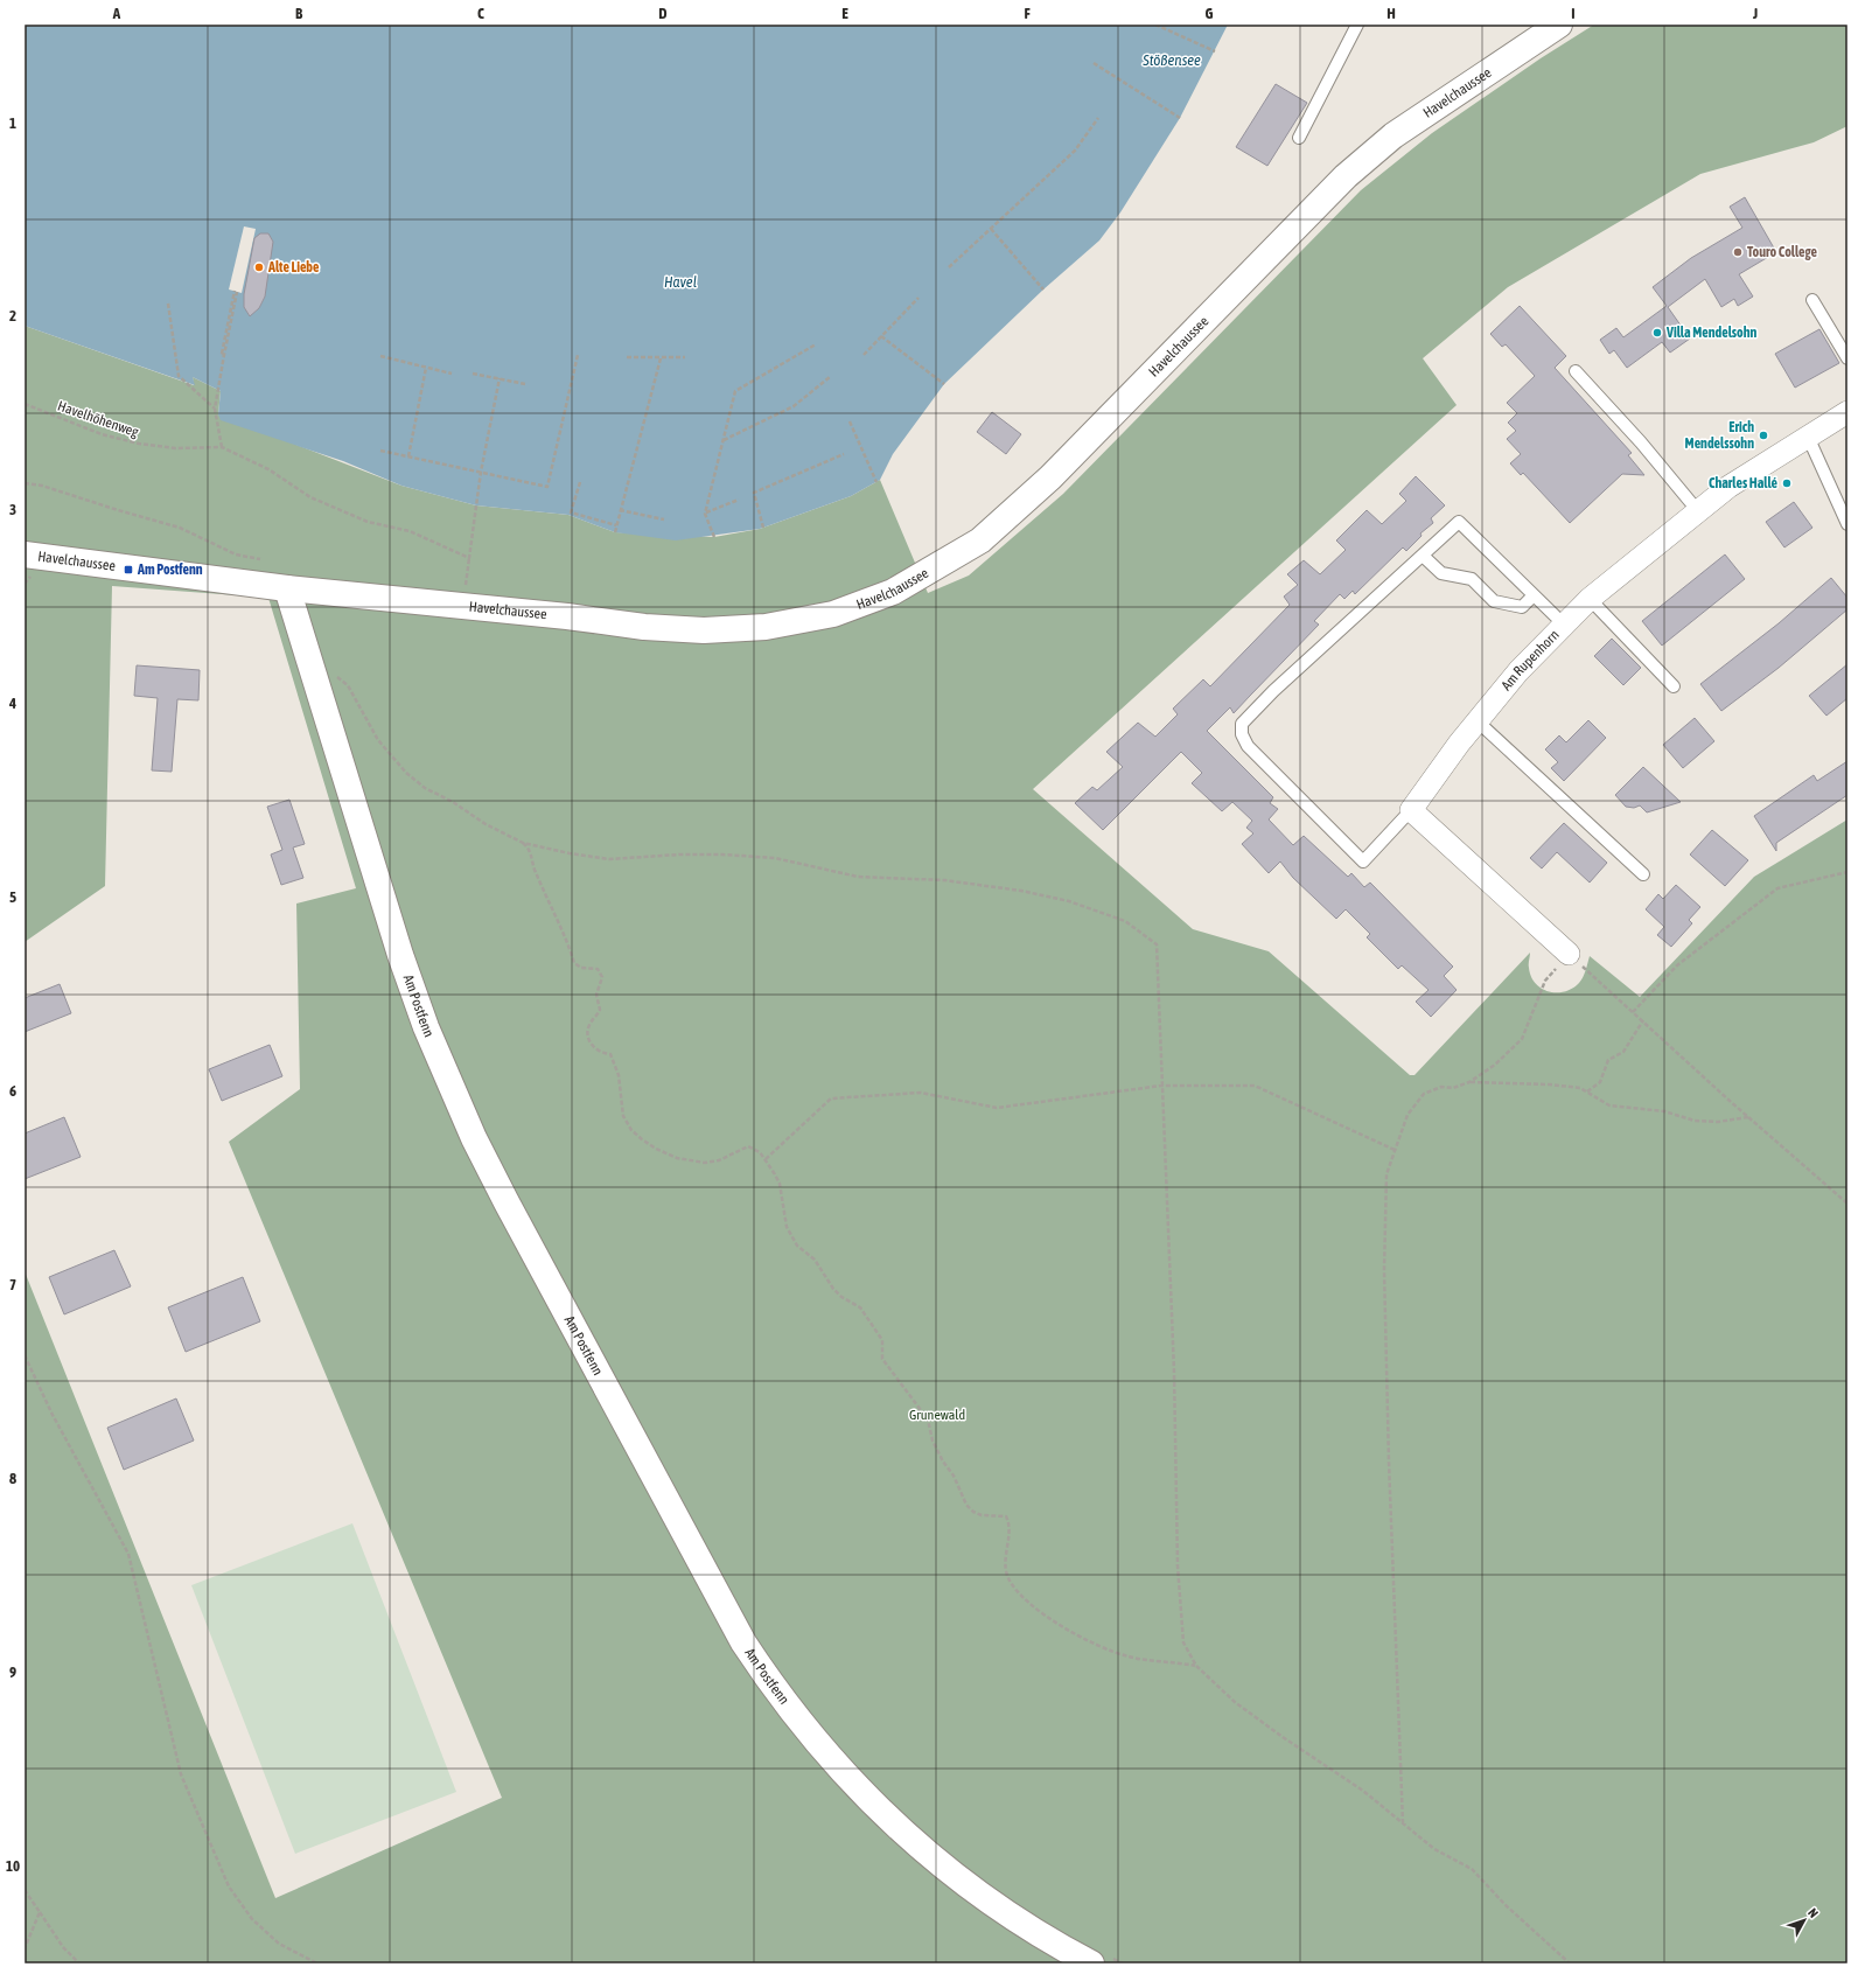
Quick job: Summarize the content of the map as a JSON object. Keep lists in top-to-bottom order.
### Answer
{
  "streets": {
    "street": ["Havelchaussee", "Am Rupenhorn", "Am Postfenn"],
    "path": ["Havelhöhenweg"]
  },
  "crossings": [
    ["Havelchaussee", "Am Postfenn"]
  ],
  "water": ["Stößensee", "Havel"],
  "parks": ["Grunewald"],
  "places": {
    "other": [
      "Touro College",
      "Alte Liebe",
      "Villa Mendelsohn",
      "Erich Mendelssohn",
      "Charles Hallé"
    ],
    "transit": ["Am Postfenn"]
  },
  "north": "top right",
  "grid": {
    "columns": [
      "A",
      "B",
      "C",
      "D",
      "E",
      "F",
      "G",
      "H",
      "I",
      "J"
    ],
    "rows": [
      "1",
      "2",
      "3",
      "4",
      "5",
      "6",
      "7",
      "8",
      "9",
      "10"
    ]
  }
}
